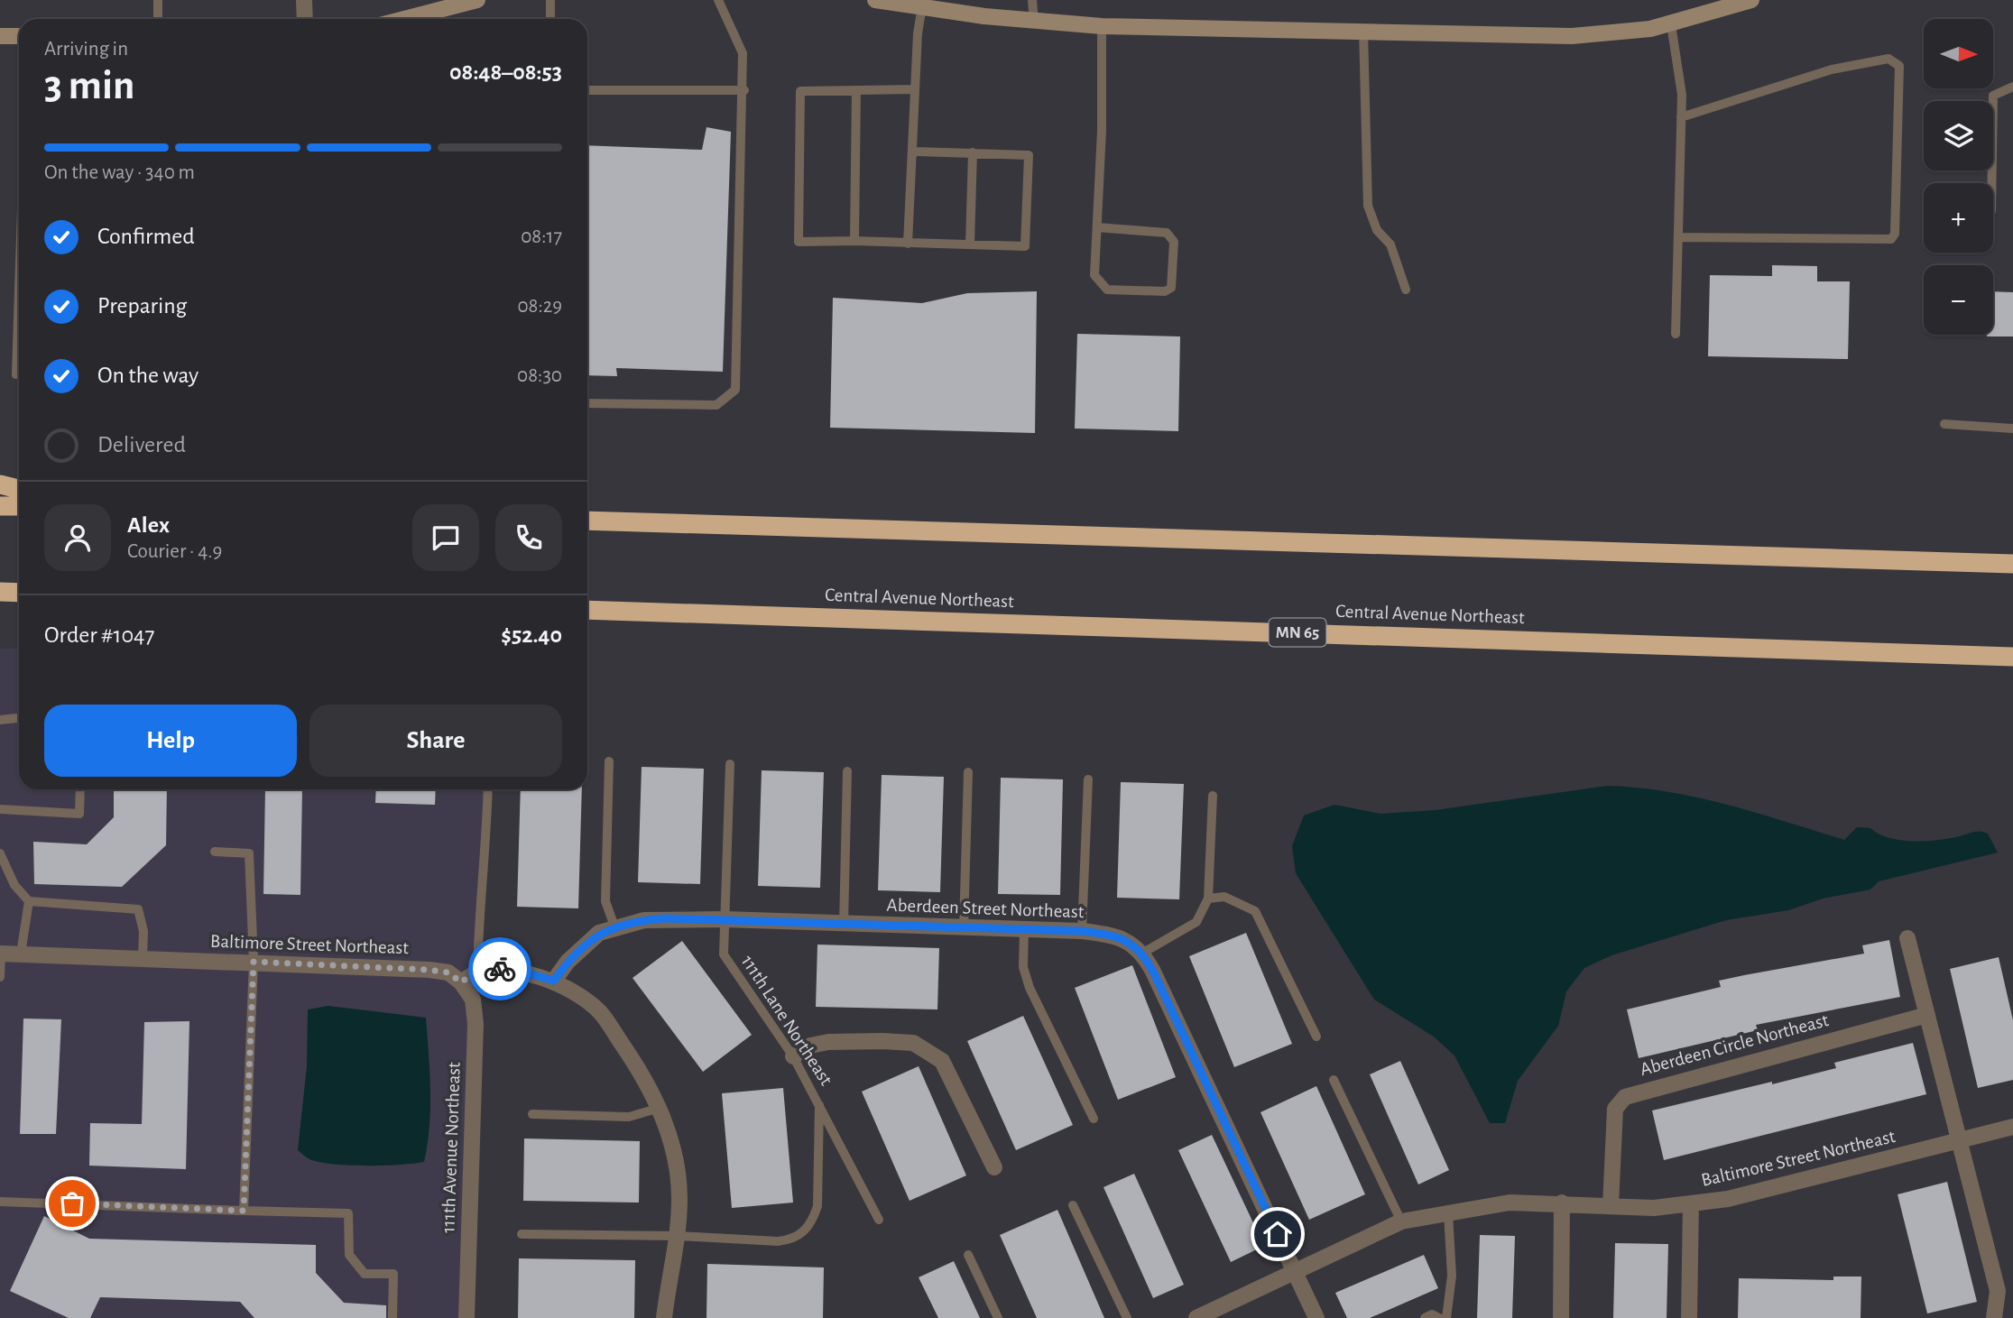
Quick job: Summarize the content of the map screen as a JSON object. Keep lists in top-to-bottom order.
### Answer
{
  "streets": {
    "highway": ["Central Avenue Northeast", "MN 65"],
    "street": [
      "Aberdeen Street Northeast",
      "Baltimore Street Northeast",
      "Aberdeen Circle Northeast",
      "111th Avenue Northeast"
    ],
    "lane": ["111th Lane Northeast"]
  },
  "crossings": [
    ["Aberdeen Street Northeast", "111th Lane Northeast"],
    ["Baltimore Street Northeast", "Aberdeen Circle Northeast"],
    ["Baltimore Street Northeast", "111th Avenue Northeast"]
  ],
  "north": "right",
  "page": {
    "map_buttons": ["+", "−"],
    "heading": ["3 min", "Arriving in", "08:48–08:53"],
    "panel": [
      "Alex",
      "Courier · 4.9",
      "Order #1047",
      "$52.40"
    ],
    "bar": "On the way · 340 m",
    "list": [
      ["Confirmed", "08:17"],
      ["Preparing", "08:29"],
      ["On the way", "08:30"],
      "Delivered"
    ],
    "buttons": ["Help", "Share"]
  }
}
